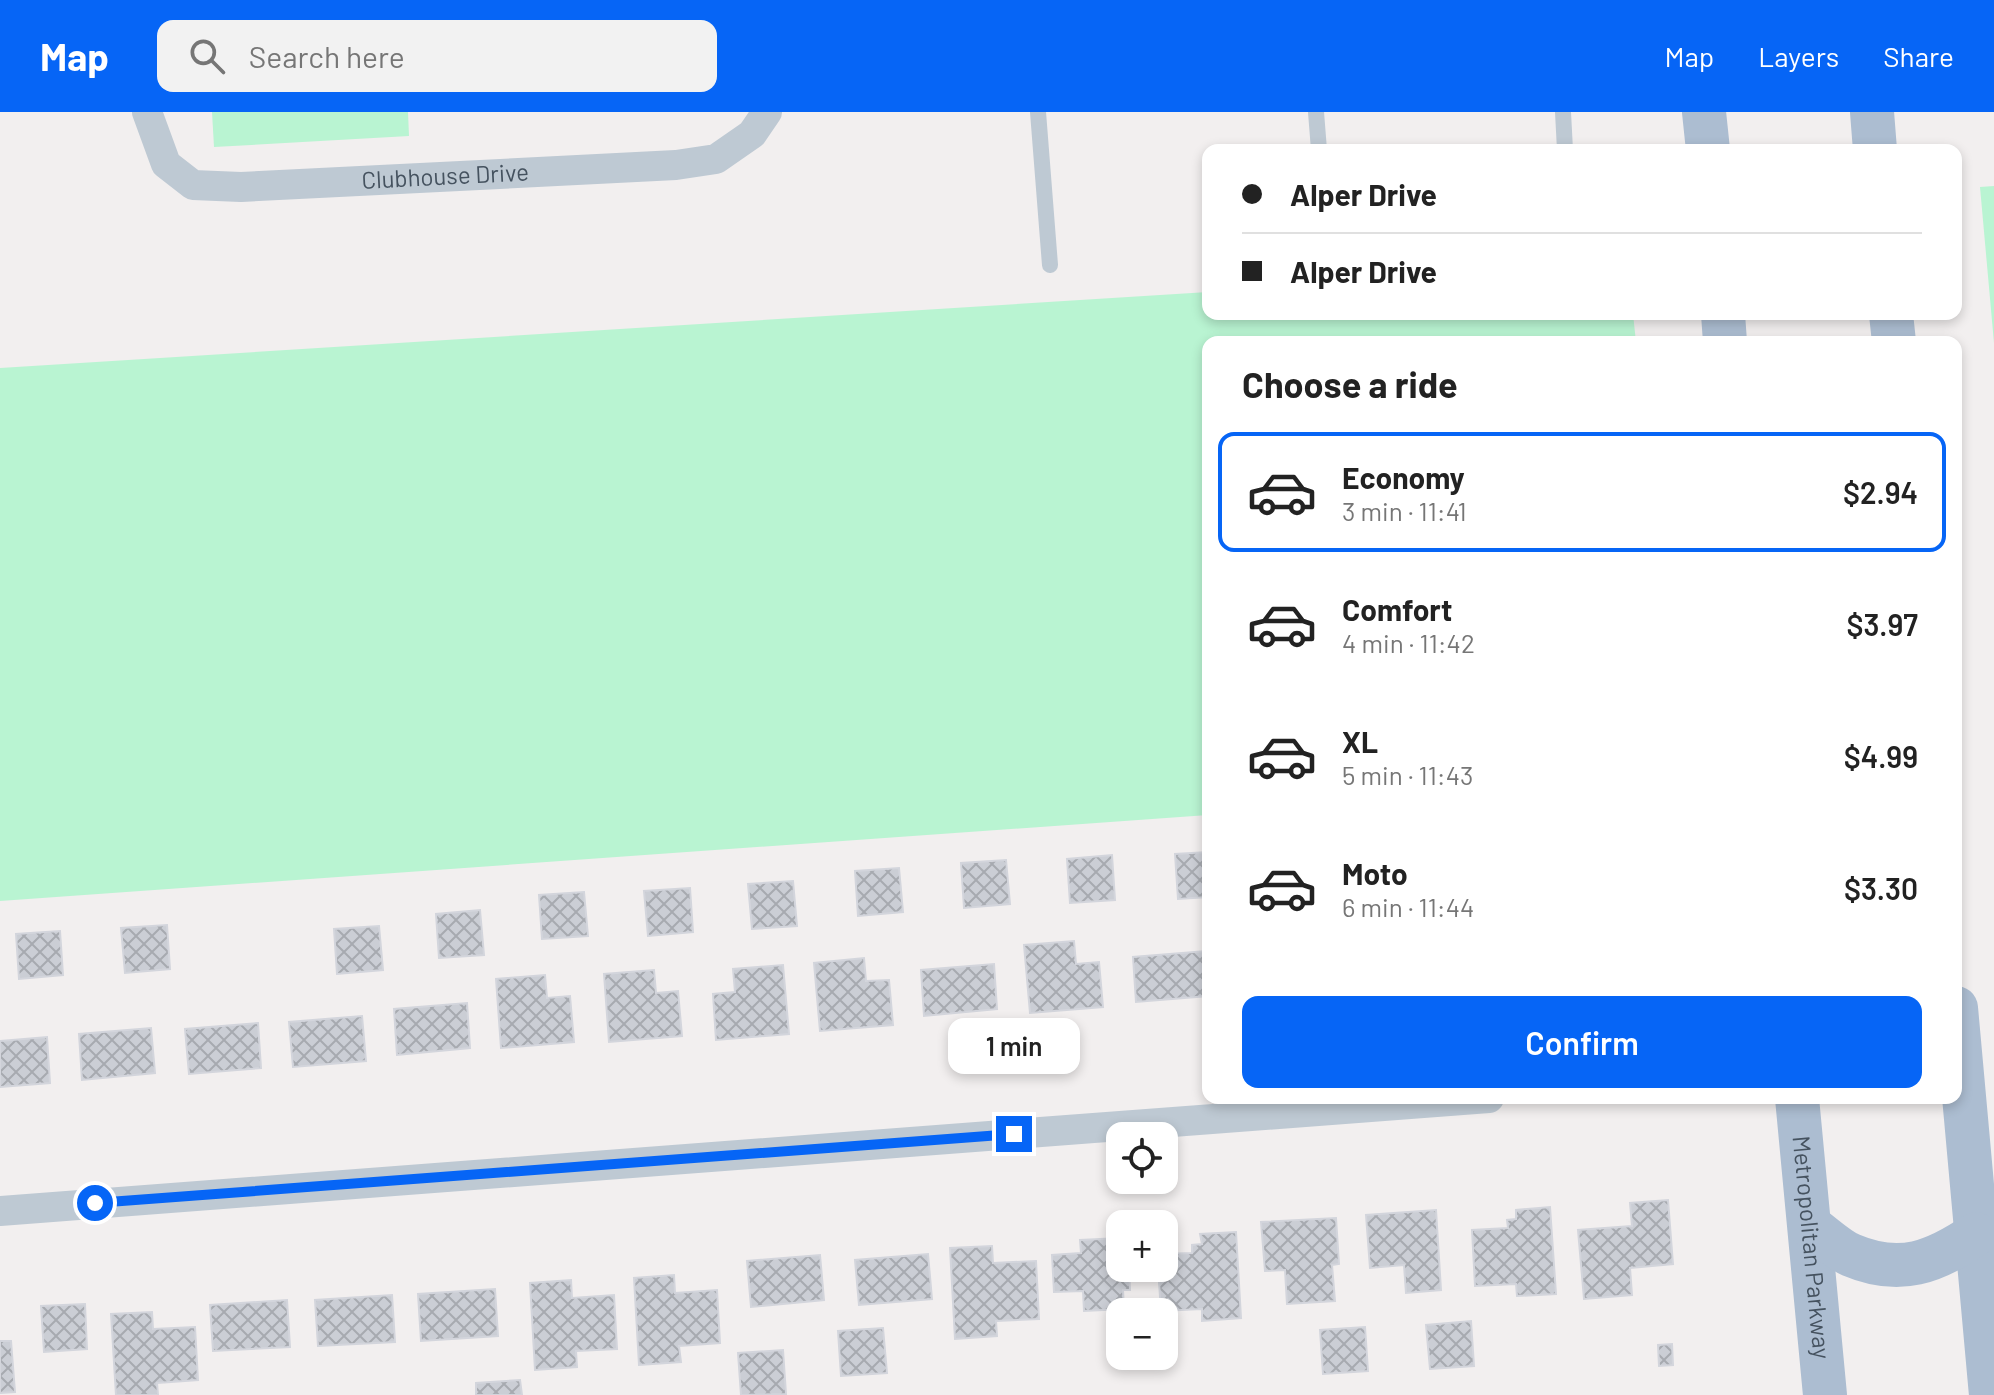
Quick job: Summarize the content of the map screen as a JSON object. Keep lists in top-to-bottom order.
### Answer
{
  "streets": {
    "main road": ["Metropolitan Parkway"],
    "street": ["Clubhouse Drive"]
  },
  "page": {
    "header": "Map",
    "search": "Search here",
    "nav": ["Map", "Layers", "Share"],
    "banner": ["Alper Drive", "Alper Drive"],
    "heading": "Choose a ride",
    "list": [
      {
        "name": "Economy",
        "note": "3 min · 11:41",
        "value": "$2.94"
      },
      {
        "name": "Comfort",
        "note": "4 min · 11:42",
        "value": "$3.97"
      },
      {
        "name": "XL",
        "note": "5 min · 11:43",
        "value": "$4.99"
      },
      {
        "name": "Moto",
        "note": "6 min · 11:44",
        "value": "$3.30"
      }
    ],
    "buttons": "Confirm",
    "bubble": "1 min",
    "map_buttons": ["+", "−"]
  }
}
